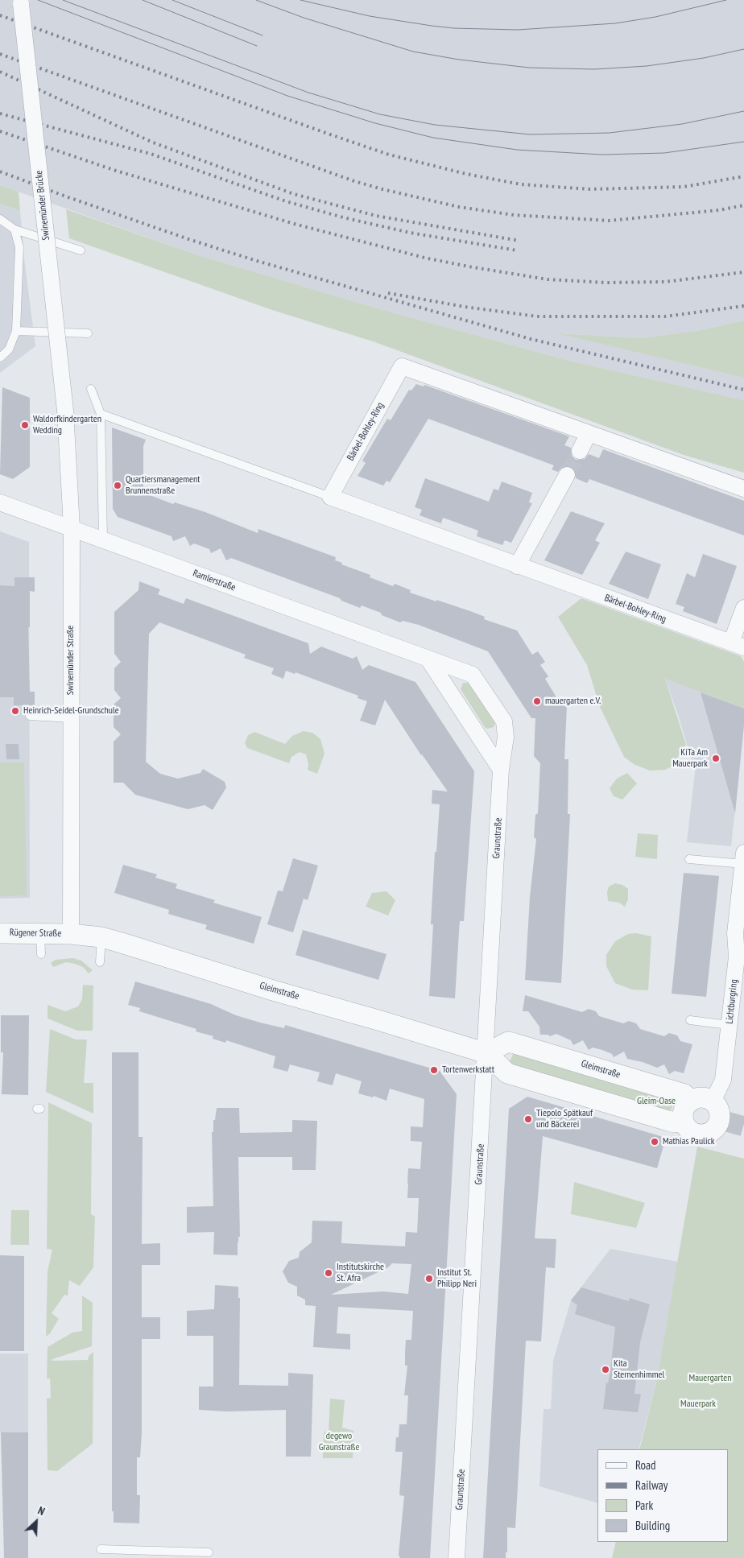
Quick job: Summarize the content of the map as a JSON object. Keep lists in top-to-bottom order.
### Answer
{
  "streets": {
    "street": [
      "Swinemünder Brücke",
      "Bärbel-Bohley-Ring",
      "Ramlerstraße",
      "Swinemünder Straße",
      "Graunstraße",
      "Rügener Straße",
      "Gleimstraße",
      "Lichtburgring"
    ]
  },
  "crossings": [
    ["Swinemünder Brücke", "Swinemünder Straße"],
    ["Ramlerstraße", "Swinemünder Straße"],
    ["Ramlerstraße", "Graunstraße"],
    ["Swinemünder Straße", "Rügener Straße"],
    ["Swinemünder Straße", "Gleimstraße"],
    ["Graunstraße", "Gleimstraße"],
    ["Rügener Straße", "Gleimstraße"],
    ["Gleimstraße", "Lichtburgring"]
  ],
  "parks": [
    "Gleim-Oase",
    "Mauergarten",
    "Mauerpark",
    "degewo Graunstraße"
  ],
  "places": [
    "Waldorfkindergarten Wedding",
    "Quartiersmanagement Brunnenstraße",
    "mauergarten e.V.",
    "Heinrich-Seidel-Grundschule",
    "KiTa Am Mauerpark",
    "Tortenwerkstatt",
    "Tiepolo Spätkauf und Bäckerei",
    "Mathias Paulick",
    "Institutskirche St. Afra",
    "Institut St. Philipp Neri",
    "Kita Sternenhimmel"
  ],
  "legend": [
    "Road",
    "Railway",
    "Park",
    "Building"
  ],
  "north": "top right"
}
